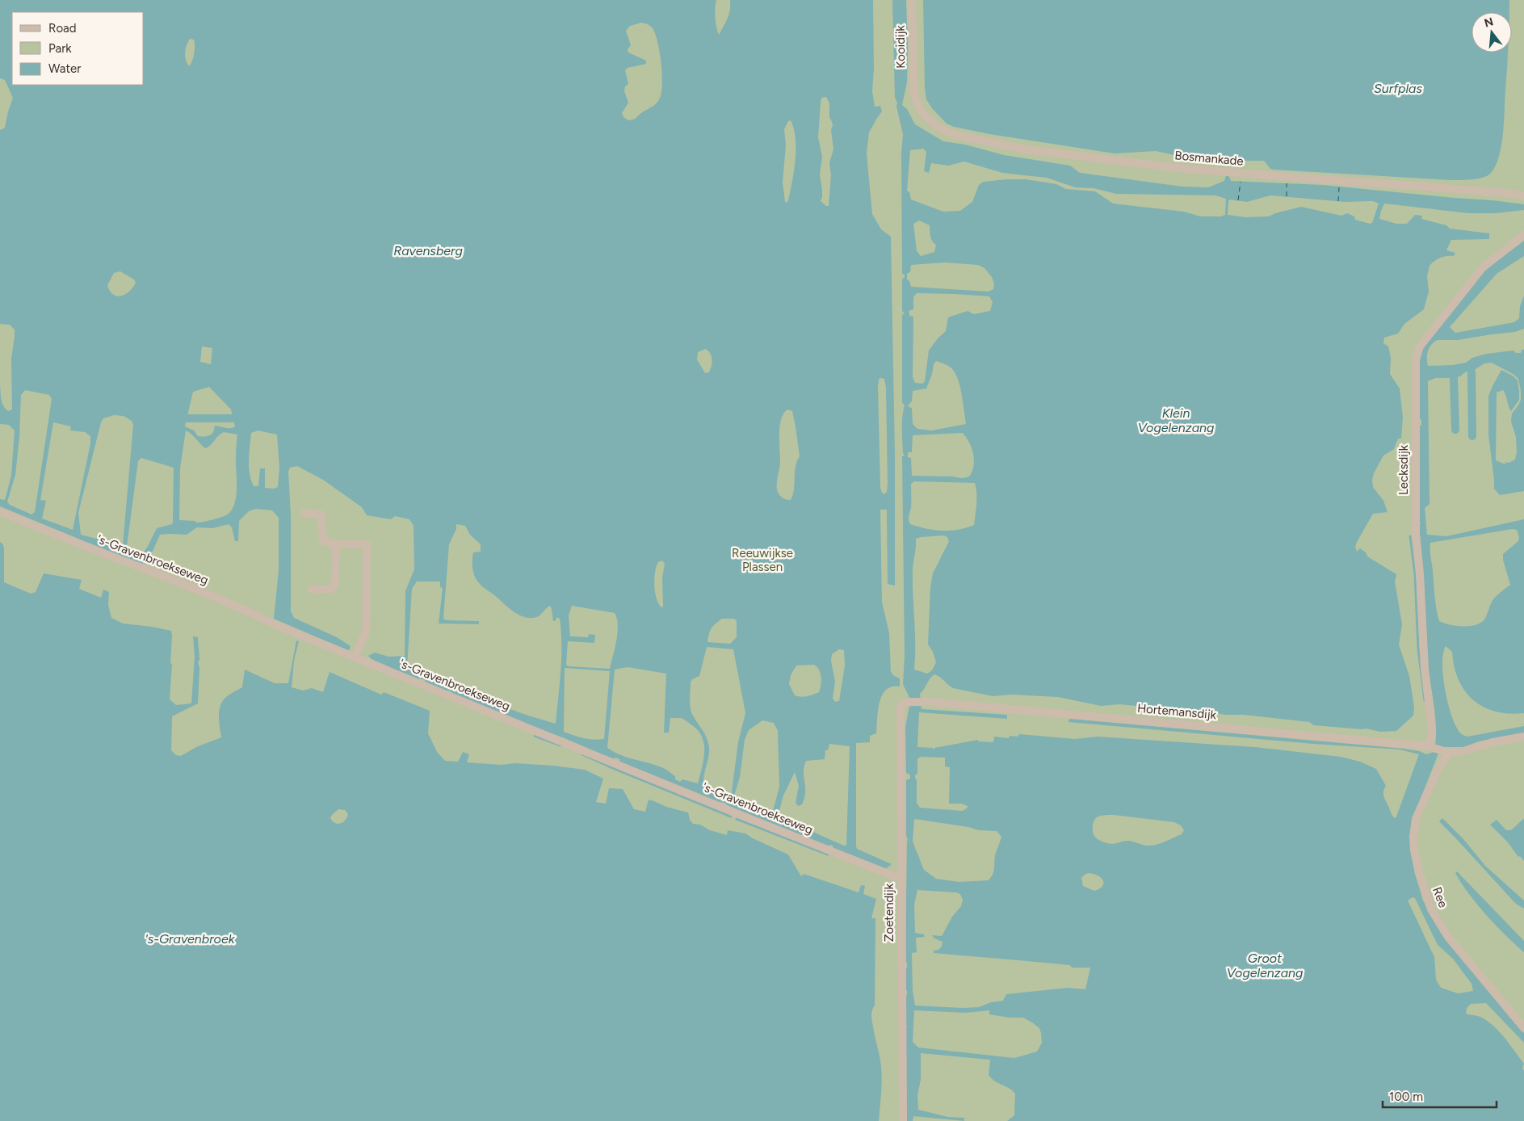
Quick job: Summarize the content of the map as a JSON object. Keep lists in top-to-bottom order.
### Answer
{
  "streets": {
    "street": [
      "Kooidijk",
      "Bosmankade",
      "Lecksdijk",
      "'s-Gravenbroekseweg",
      "Hortemansdijk",
      "Ree",
      "Zoetendijk"
    ]
  },
  "crossings": [
    ["Kooidijk", "Bosmankade"],
    ["Lecksdijk", "Hortemansdijk"],
    ["'s-Gravenbroekseweg", "Zoetendijk"],
    ["Hortemansdijk", "Ree"],
    ["Hortemansdijk", "Zoetendijk"]
  ],
  "water": [
    "Surfplas",
    "Ravensberg",
    "Klein Vogelenzang",
    "'s-Gravenbroek",
    "Groot Vogelenzang"
  ],
  "parks": ["Reeuwijkse Plassen"],
  "legend": ["Road", "Park", "Water"],
  "scale_bar": "100 m",
  "north": "top"
}
